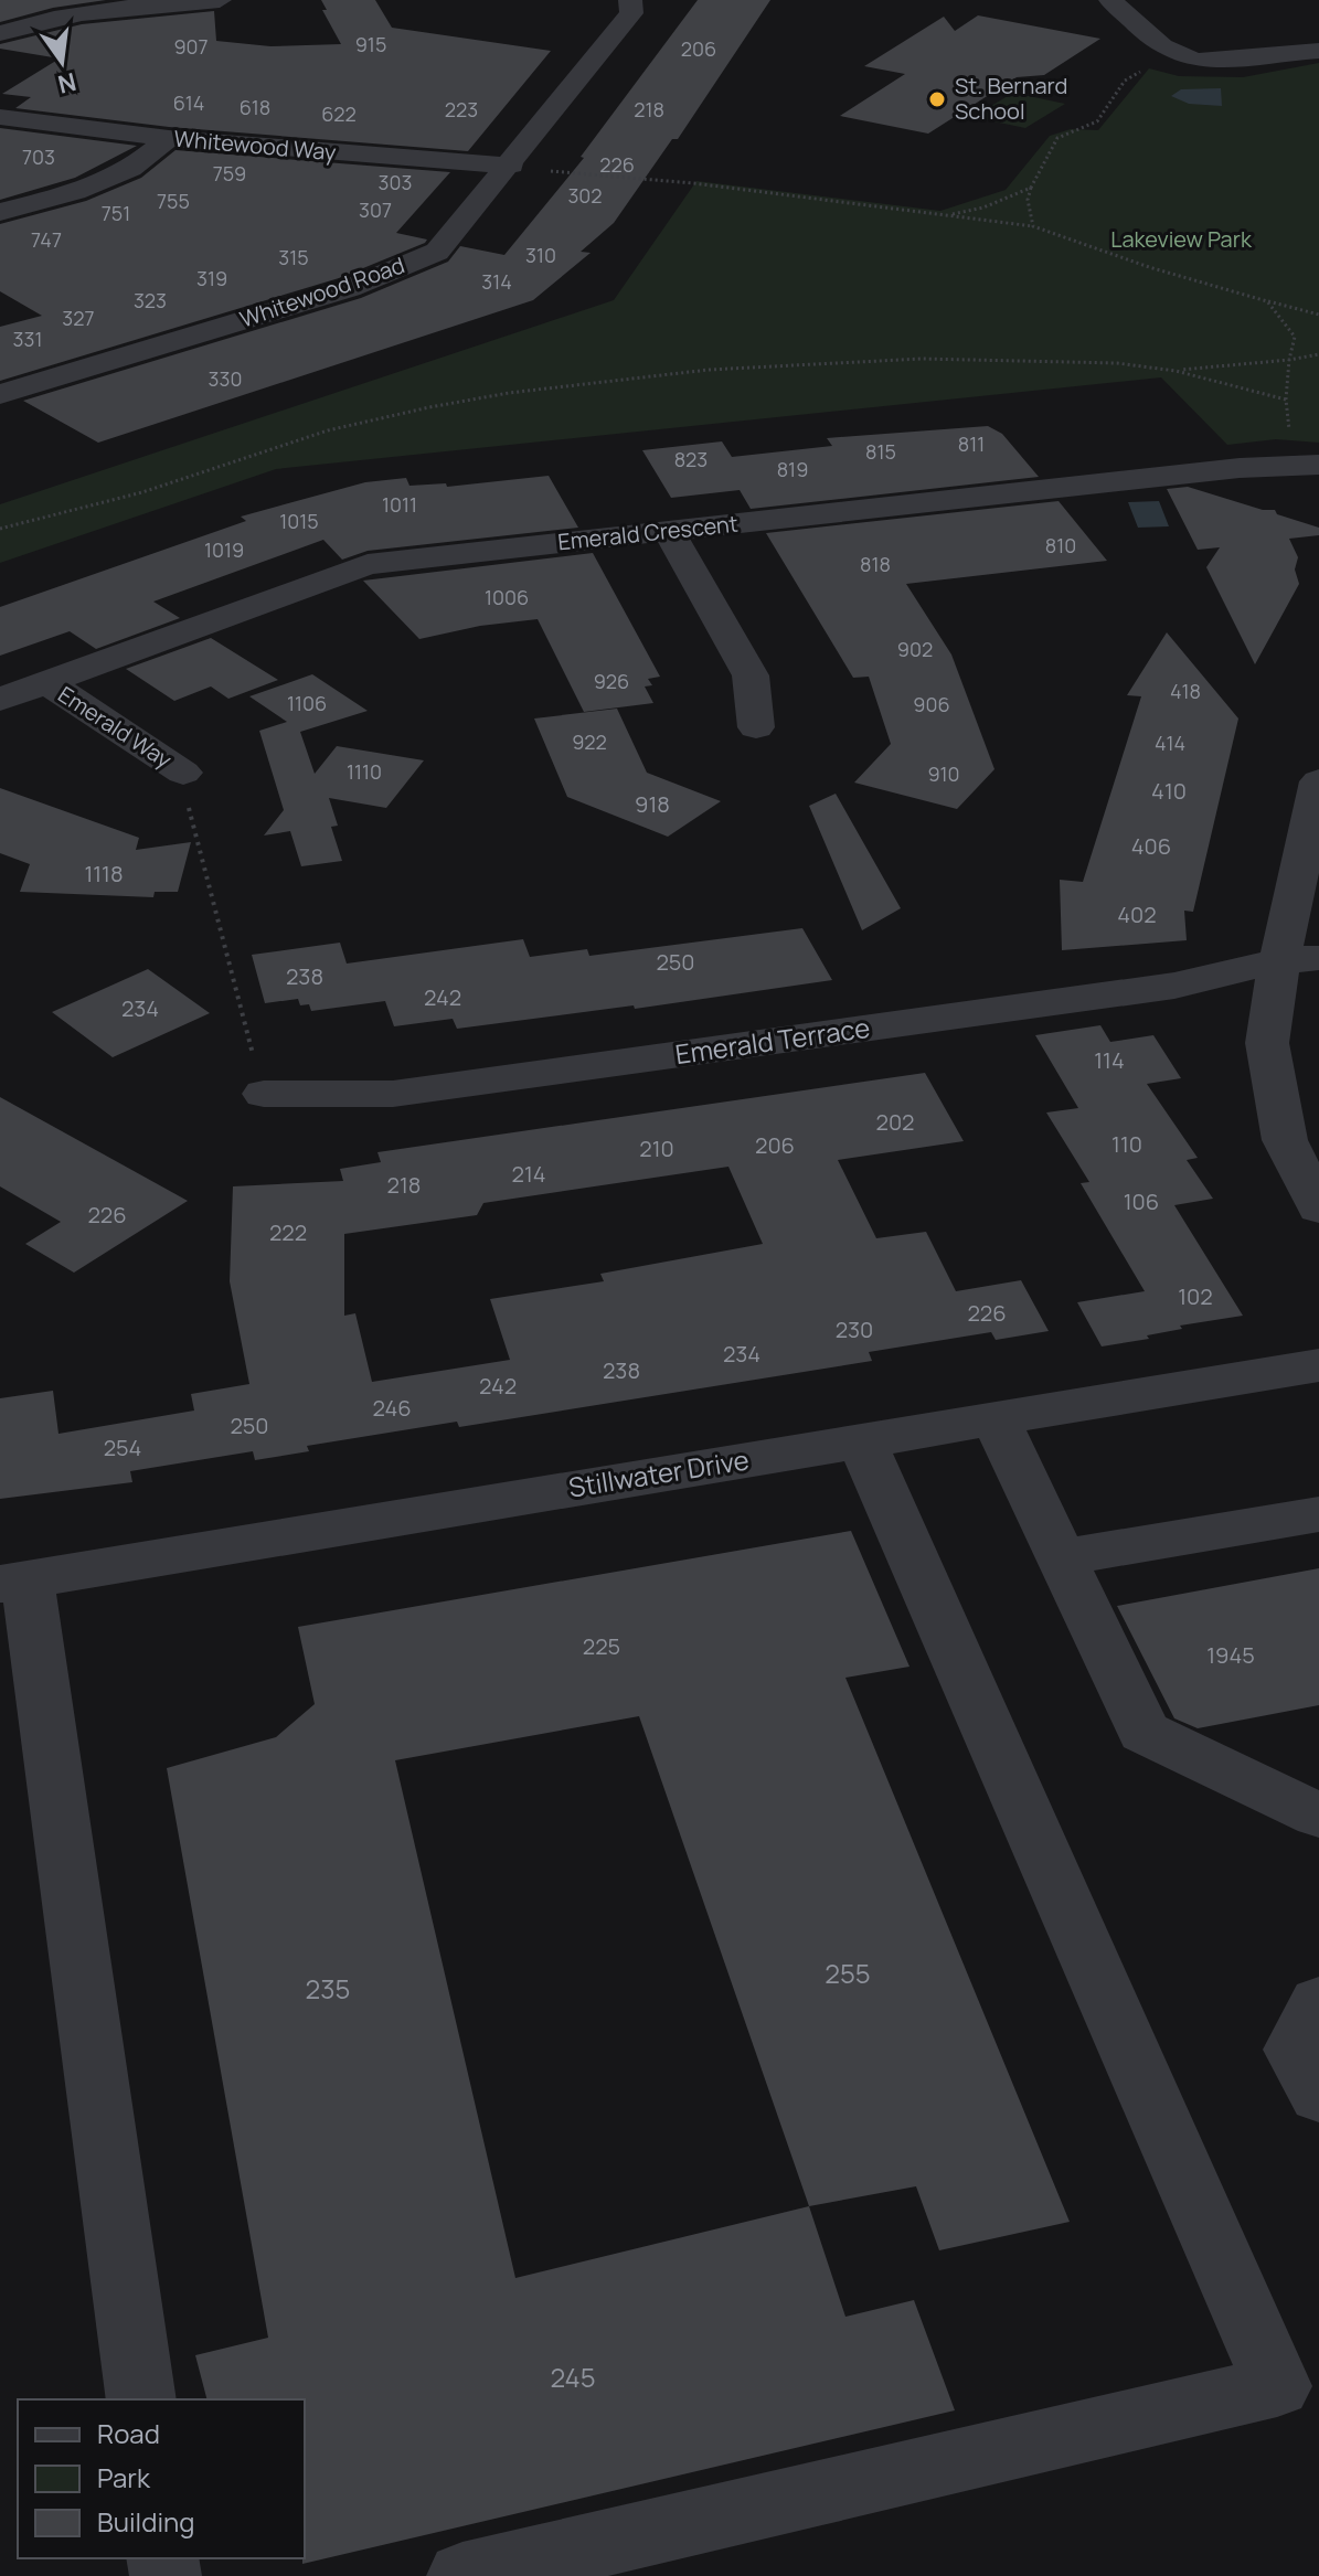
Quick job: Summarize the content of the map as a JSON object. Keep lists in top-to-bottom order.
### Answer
{
  "streets": {
    "street": [
      "Whitewood Way",
      "Whitewood Road",
      "Emerald Crescent",
      "Emerald Way",
      "Emerald Terrace",
      "Stillwater Drive"
    ]
  },
  "crossings": [
    ["Whitewood Way", "Whitewood Road"],
    ["Emerald Crescent", "Emerald Way"]
  ],
  "parks": ["Lakeview Park"],
  "places": ["St. Bernard School"],
  "house_numbers": [
    "915",
    "907",
    "206",
    "614",
    "618",
    "223",
    "218",
    "622",
    "703",
    "226",
    "759",
    "303",
    "302",
    "755",
    "307",
    "751",
    "747",
    "310",
    "315",
    "319",
    "314",
    "323",
    "327",
    "331",
    "330",
    "811",
    "815",
    "823",
    "819",
    "1011",
    "1015",
    "810",
    "1019",
    "818",
    "1006",
    "902",
    "926",
    "418",
    "1106",
    "906",
    "922",
    "414",
    "1110",
    "910",
    "410",
    "918",
    "406",
    "1118",
    "402",
    "250",
    "238",
    "242",
    "234",
    "114",
    "202",
    "110",
    "206",
    "210",
    "214",
    "218",
    "106",
    "226",
    "222",
    "102",
    "226",
    "230",
    "234",
    "238",
    "242",
    "246",
    "250",
    "254",
    "225",
    "1945",
    "255",
    "235",
    "245"
  ],
  "legend": ["Road", "Park", "Building"],
  "north": "bottom"
}
